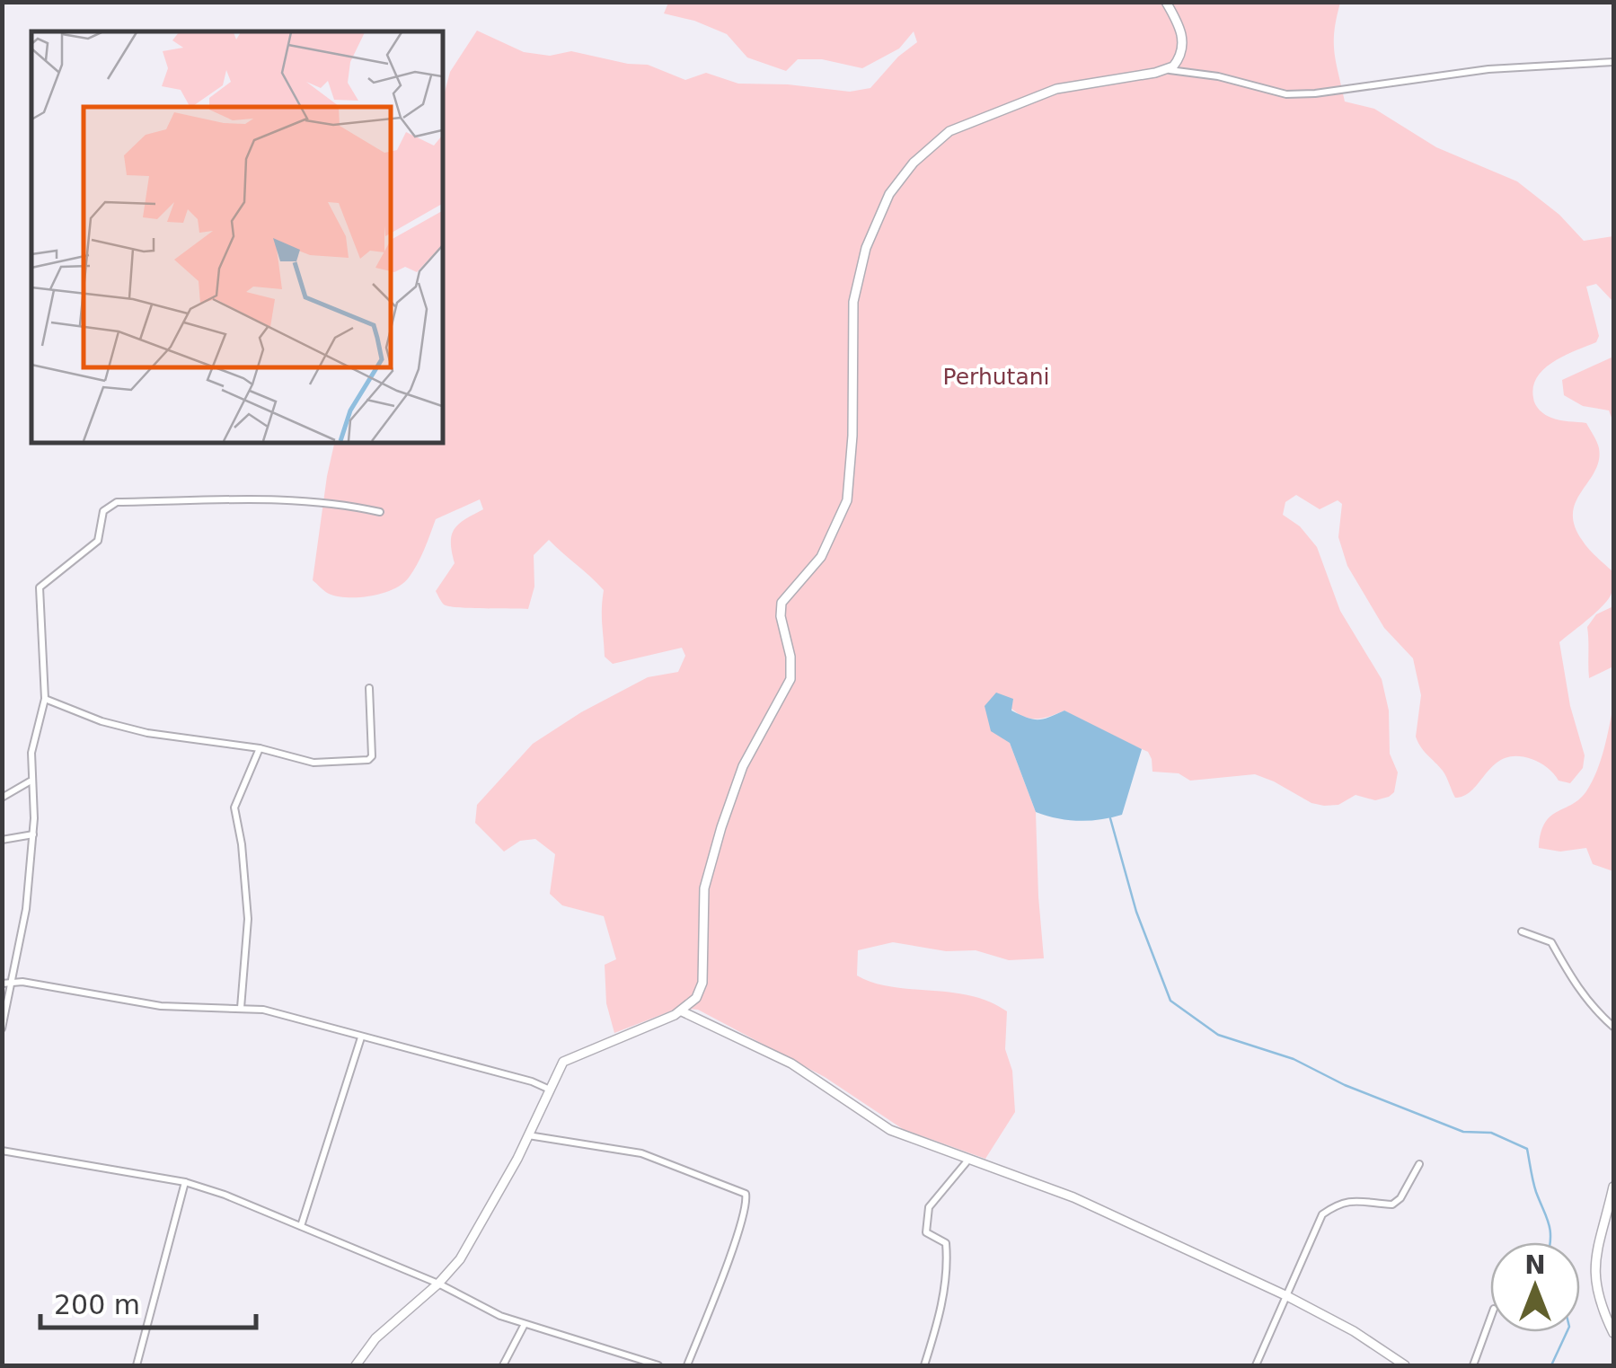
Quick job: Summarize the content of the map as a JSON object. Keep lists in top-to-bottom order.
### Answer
{
  "parks": ["Perhutani"],
  "scale_bar": "200 m",
  "north": "top"
}
